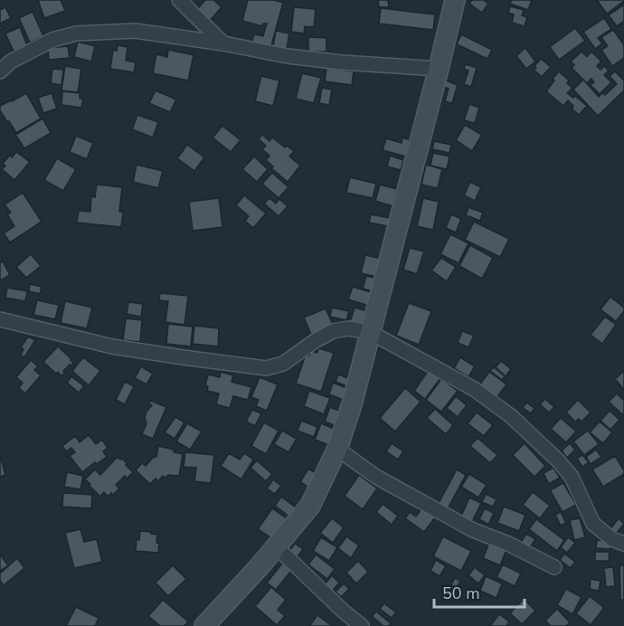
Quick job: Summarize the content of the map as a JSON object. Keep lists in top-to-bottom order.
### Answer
{
  "scale_bar": "50 m"
}
